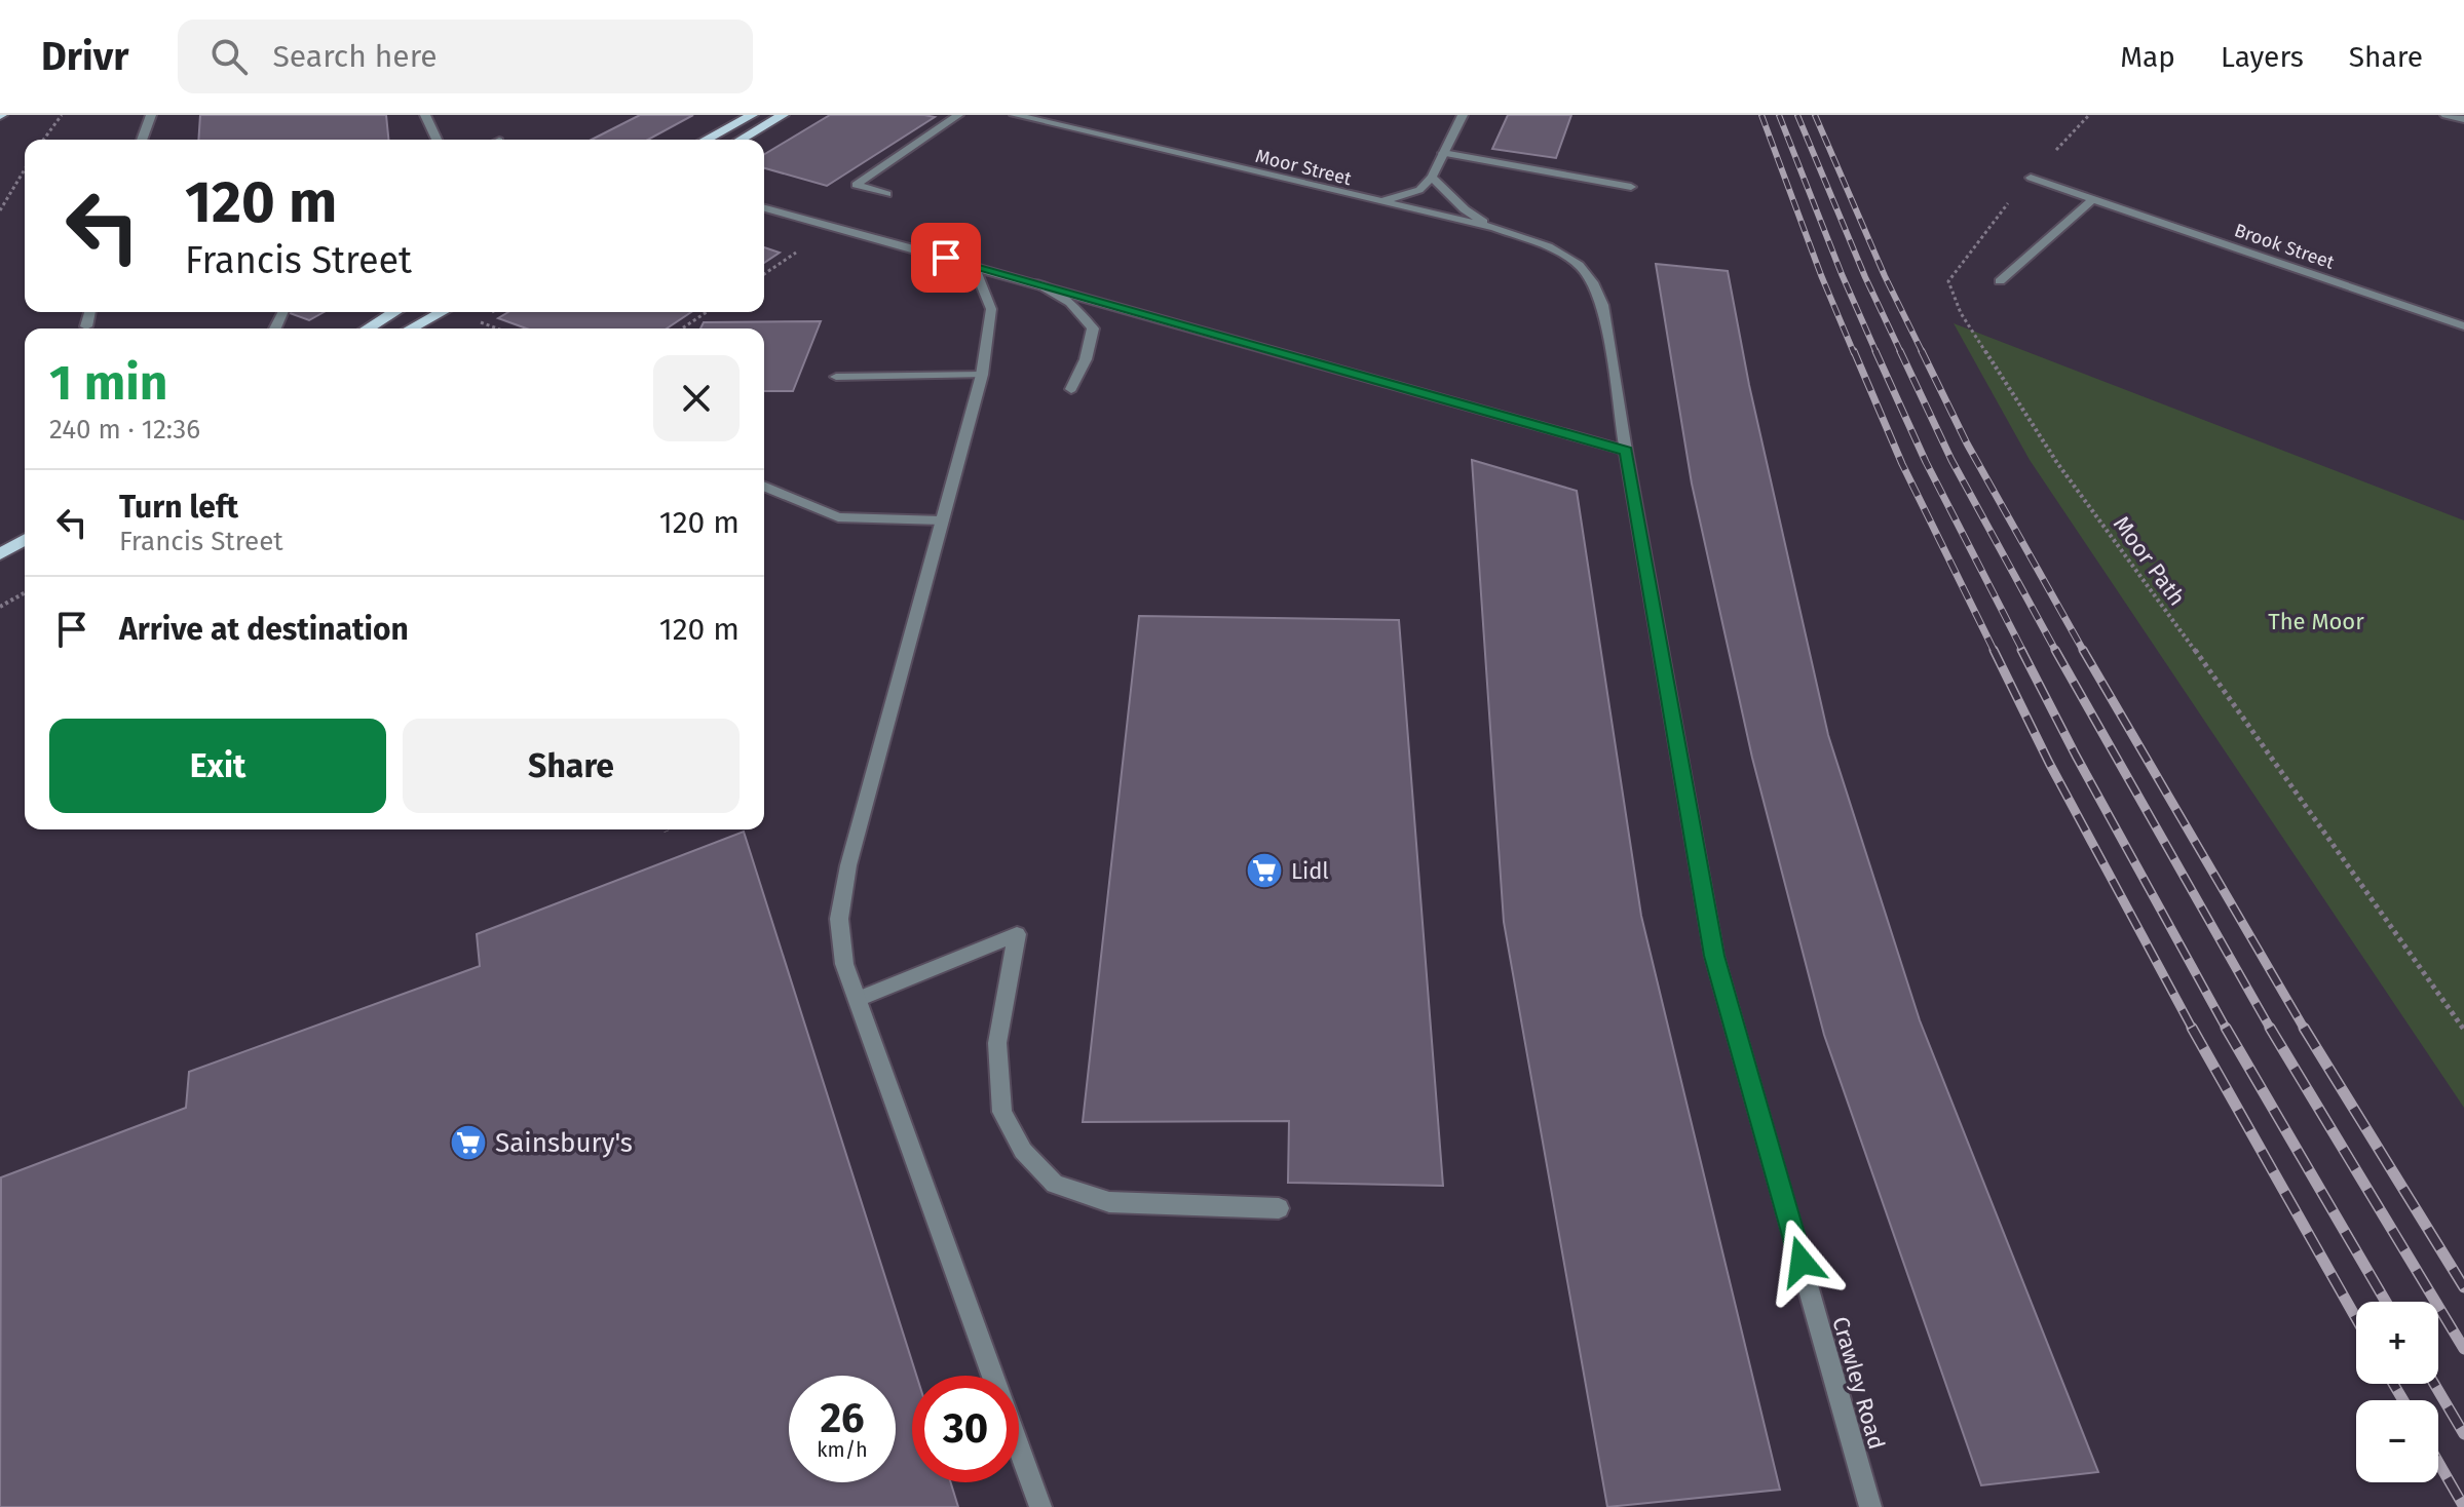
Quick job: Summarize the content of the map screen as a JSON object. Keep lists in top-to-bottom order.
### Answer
{
  "streets": {
    "street": ["Moor Street", "Brook Street", "Crawley Road"],
    "path": ["Moor Path"]
  },
  "crossings": [
    ["Moor Street", "Crawley Road"],
    ["Brook Street", "Moor Path"]
  ],
  "parks": ["The Moor"],
  "places": {
    "supermarket": ["Lidl", "Sainsbury's"]
  },
  "page": {
    "header": "Drivr",
    "search": "Search here",
    "nav": ["Map", "Layers", "Share"],
    "turn": ["120 m", "Francis Street"],
    "heading": ["1 min", "240 m · 12:36"],
    "list": [
      {
        "name": "Turn left",
        "note": "Francis Street",
        "value": "120 m"
      },
      {
        "name": "Arrive at destination",
        "value": "120 m"
      }
    ],
    "buttons": ["Exit", "Share"],
    "map_buttons": ["+", "−"],
    "speed": "26 km/h",
    "limit": "30"
  }
}
